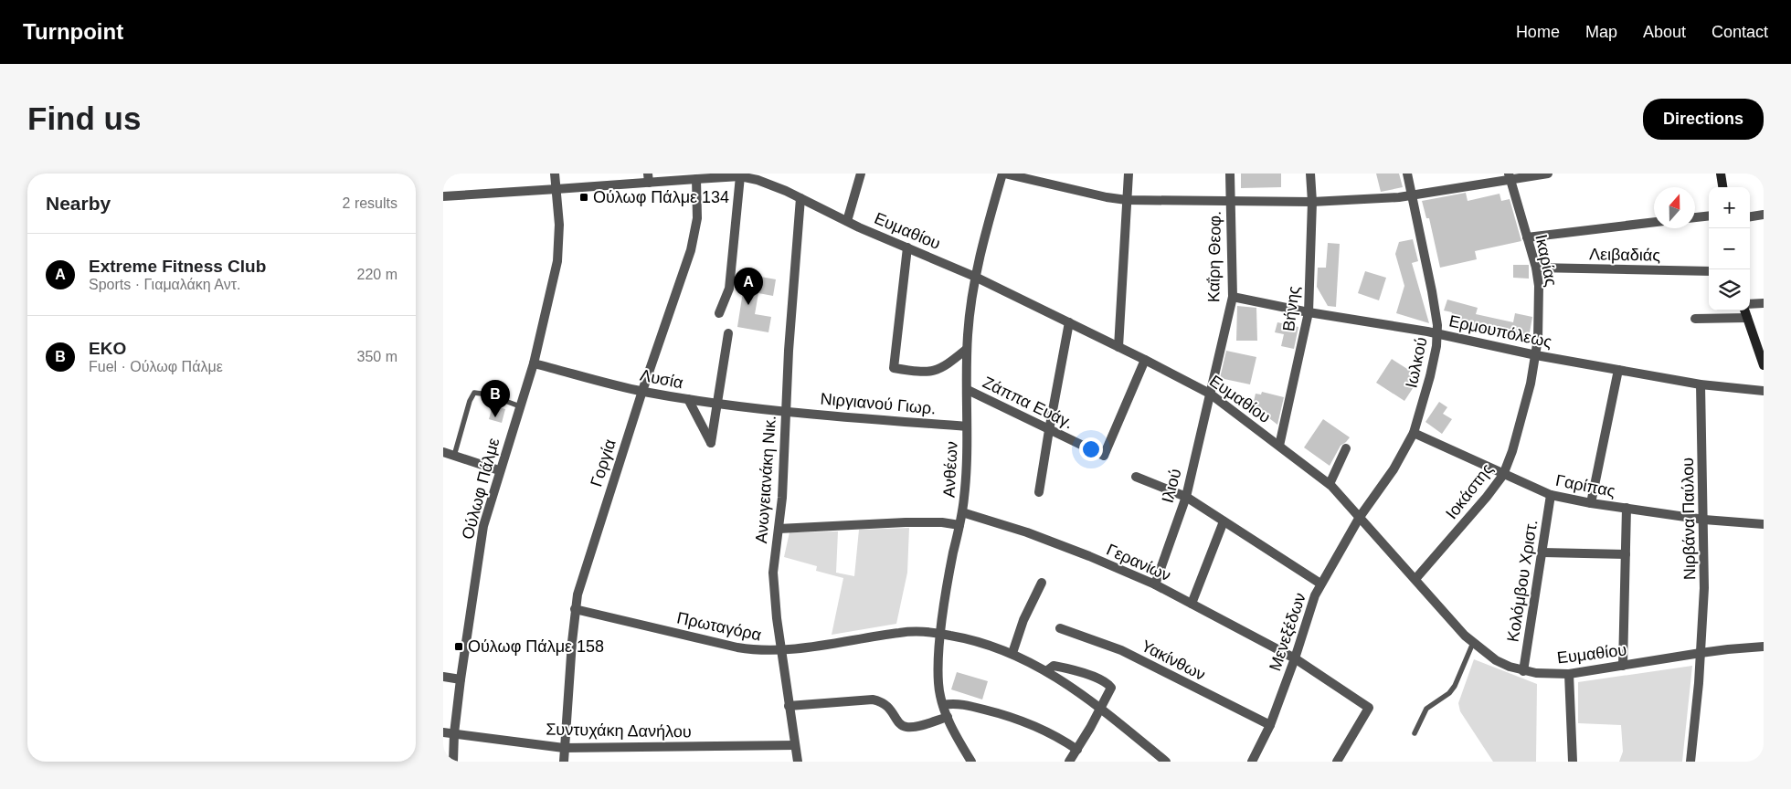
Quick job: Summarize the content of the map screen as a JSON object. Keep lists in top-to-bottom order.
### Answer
{
  "streets": {
    "street": [
      "Ευμαθίου",
      "Λειβαδιάς",
      "Καΐρη Θεοφ.",
      "Ικαρίας",
      "Βήνης",
      "Ερμουπόλεως",
      "Ιωλκού",
      "Λυσία",
      "Ζάππα Ευάγ.",
      "Νιργιανού Γιωρ.",
      "Γοργία",
      "Ανθέων",
      "Ανωγειανάκη Νικ.",
      "Ιλιού",
      "Γαρίπας",
      "Ούλωφ Πάλμε",
      "Ιοκάστης",
      "Νιρβάνα Παύλου",
      "Γερανίων",
      "Κολόμβου Χριστ.",
      "Πρωταγόρα",
      "Μενεξέδων",
      "Υακίνθων",
      "Συντυχάκη Δανήλου"
    ]
  },
  "crossings": [
    ["Ευμαθίου", "Καΐρη Θεοφ."],
    ["Ευμαθίου", "Βήνης"],
    ["Ευμαθίου", "Ιωλκού"],
    ["Ευμαθίου", "Ζάππα Ευάγ."],
    ["Ευμαθίου", "Γοργία"],
    ["Ευμαθίου", "Ανθέων"],
    ["Ευμαθίου", "Ανωγειανάκη Νικ."],
    ["Ευμαθίου", "Ιλιού"],
    ["Ευμαθίου", "Ούλωφ Πάλμε"],
    ["Ευμαθίου", "Ιοκάστης"],
    ["Ευμαθίου", "Νιρβάνα Παύλου"],
    ["Ευμαθίου", "Κολόμβου Χριστ."],
    ["Ευμαθίου", "Μενεξέδων"],
    ["Λειβαδιάς", "Ικαρίας"],
    ["Καΐρη Θεοφ.", "Ερμουπόλεως"],
    ["Καΐρη Θεοφ.", "Ιλιού"],
    ["Ικαρίας", "Ερμουπόλεως"],
    ["Ικαρίας", "Ιοκάστης"],
    ["Βήνης", "Ερμουπόλεως"],
    ["Ερμουπόλεως", "Ιωλκού"],
    ["Ερμουπόλεως", "Ιοκάστης"],
    ["Ερμουπόλεως", "Νιρβάνα Παύλου"],
    ["Ιωλκού", "Γαρίπας"],
    ["Ιωλκού", "Μενεξέδων"],
    ["Λυσία", "Νιργιανού Γιωρ."],
    ["Λυσία", "Γοργία"],
    ["Λυσία", "Ανωγειανάκη Νικ."],
    ["Λυσία", "Ούλωφ Πάλμε"],
    ["Ζάππα Ευάγ.", "Ανθέων"],
    ["Νιργιανού Γιωρ.", "Ανθέων"],
    ["Νιργιανού Γιωρ.", "Ανωγειανάκη Νικ."],
    ["Γοργία", "Πρωταγόρα"],
    ["Γοργία", "Συντυχάκη Δανήλου"],
    ["Ανθέων", "Γερανίων"],
    ["Ανθέων", "Πρωταγόρα"],
    ["Ανωγειανάκη Νικ.", "Πρωταγόρα"],
    ["Ανωγειανάκη Νικ.", "Συντυχάκη Δανήλου"],
    ["Ιλιού", "Γερανίων"],
    ["Γαρίπας", "Ιοκάστης"],
    ["Γαρίπας", "Νιρβάνα Παύλου"],
    ["Γαρίπας", "Κολόμβου Χριστ."],
    ["Ούλωφ Πάλμε", "Συντυχάκη Δανήλου"],
    ["Γερανίων", "Μενεξέδων"],
    ["Μενεξέδων", "Υακίνθων"]
  ],
  "places": {
    "transit": ["Ούλωφ Πάλμε 134", "Ούλωφ Πάλμε 158"]
  },
  "north": "top",
  "page": {
    "header": "Turnpoint",
    "nav": [
      "Home",
      "Map",
      "About",
      "Contact"
    ],
    "buttons": "Directions",
    "title": "Find us",
    "heading": ["Nearby", "2 results"],
    "map_buttons": ["+", "−"],
    "list": [
      {
        "mark": "A",
        "name": "Extreme Fitness Club",
        "note": "Sports · Γιαμαλάκη Αντ.",
        "value": "220 m"
      },
      {
        "mark": "B",
        "name": "EKO",
        "note": "Fuel · Ούλωφ Πάλμε",
        "value": "350 m"
      }
    ],
    "pins": ["A", "B"]
  }
}
